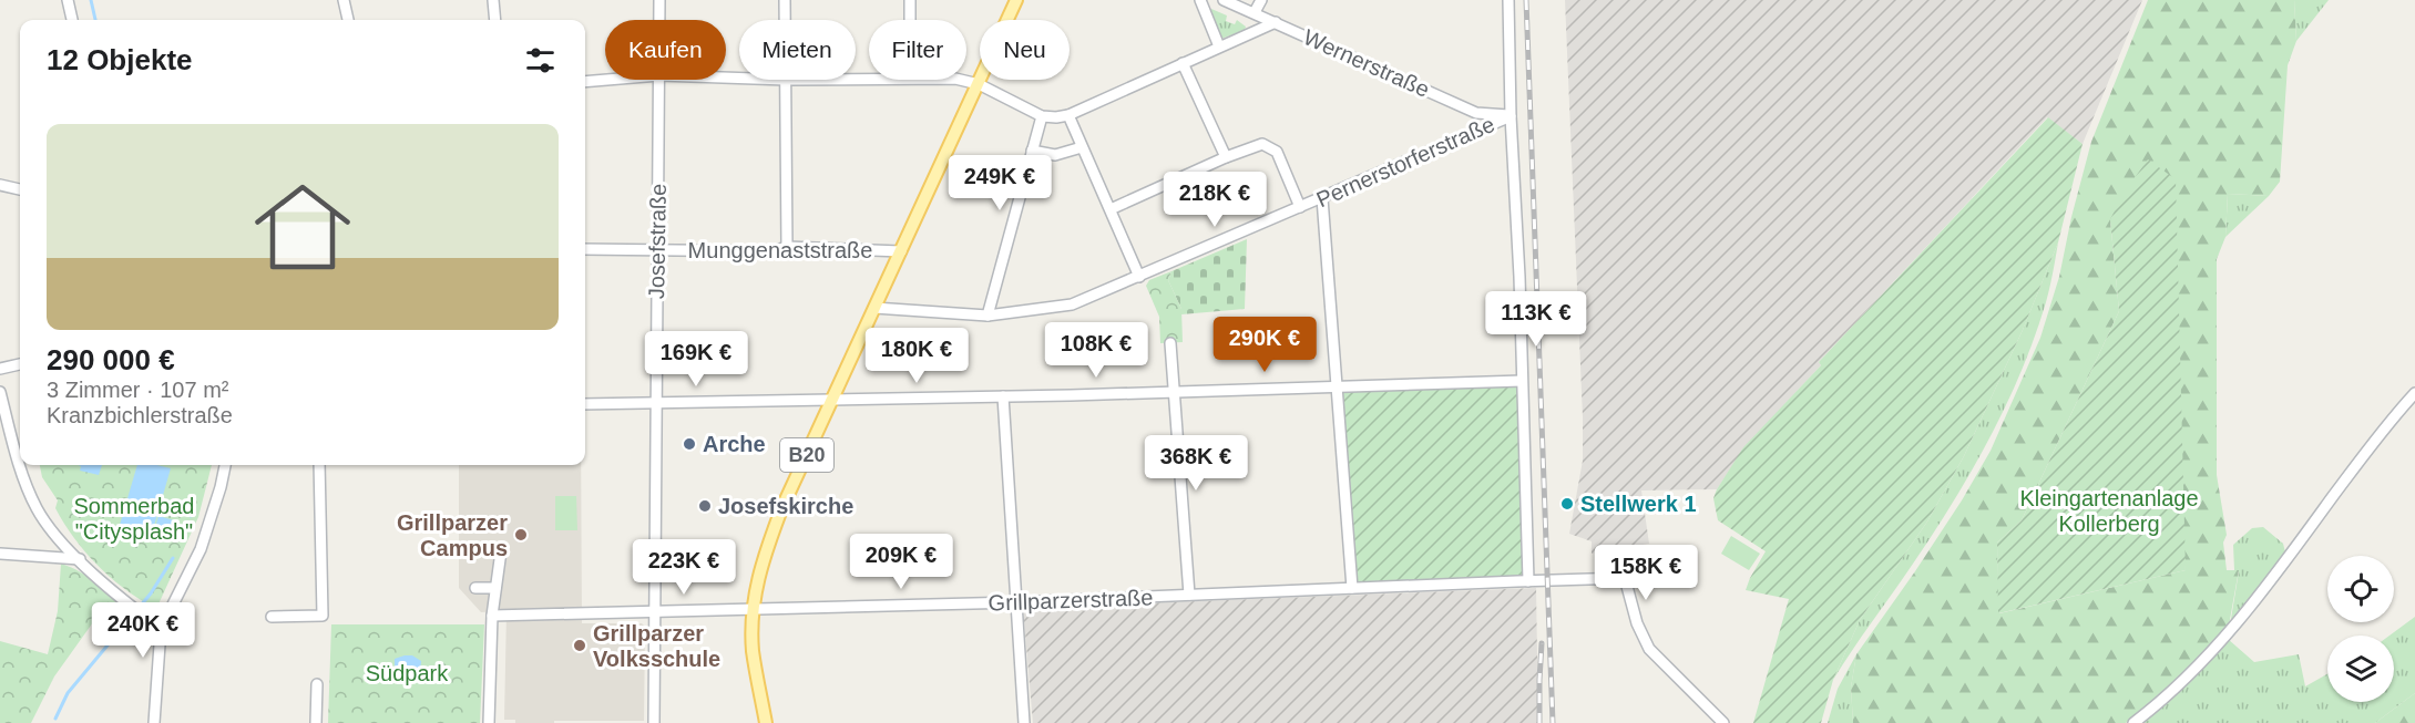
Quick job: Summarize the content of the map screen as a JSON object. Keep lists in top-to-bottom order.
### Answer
{
  "streets": {
    "main road": ["B20"],
    "street": [
      "Wernerstraße",
      "Pernerstorferstraße",
      "Josefstraße",
      "Munggenaststraße",
      "Grillparzerstraße"
    ]
  },
  "crossings": [
    ["Wernerstraße", "Pernerstorferstraße"],
    ["Josefstraße", "Munggenaststraße"],
    ["Josefstraße", "Grillparzerstraße"],
    ["Munggenaststraße", "B20"],
    ["B20", "Grillparzerstraße"]
  ],
  "parks": ["Kleingartenanlage Kollerberg", "Sommerbad \"Citysplash\"", "Südpark"],
  "places": [
    "Arche",
    "Stellwerk 1",
    "Josefskirche",
    "Grillparzer Campus",
    "Grillparzer Volksschule"
  ],
  "page": {
    "chip": [
      "Kaufen",
      "Mieten",
      "Filter",
      "Neu"
    ],
    "heading": "12 Objekte",
    "list": [
      {
        "name": "290 000 €",
        "note": "3 Zimmer · 107 m² · Kranzbichlerstraße"
      }
    ],
    "price": [
      "249K €",
      "218K €",
      "113K €",
      "290K €",
      "108K €",
      "180K €",
      "169K €",
      "368K €",
      "209K €",
      "223K €",
      "158K €",
      "240K €"
    ]
  }
}
